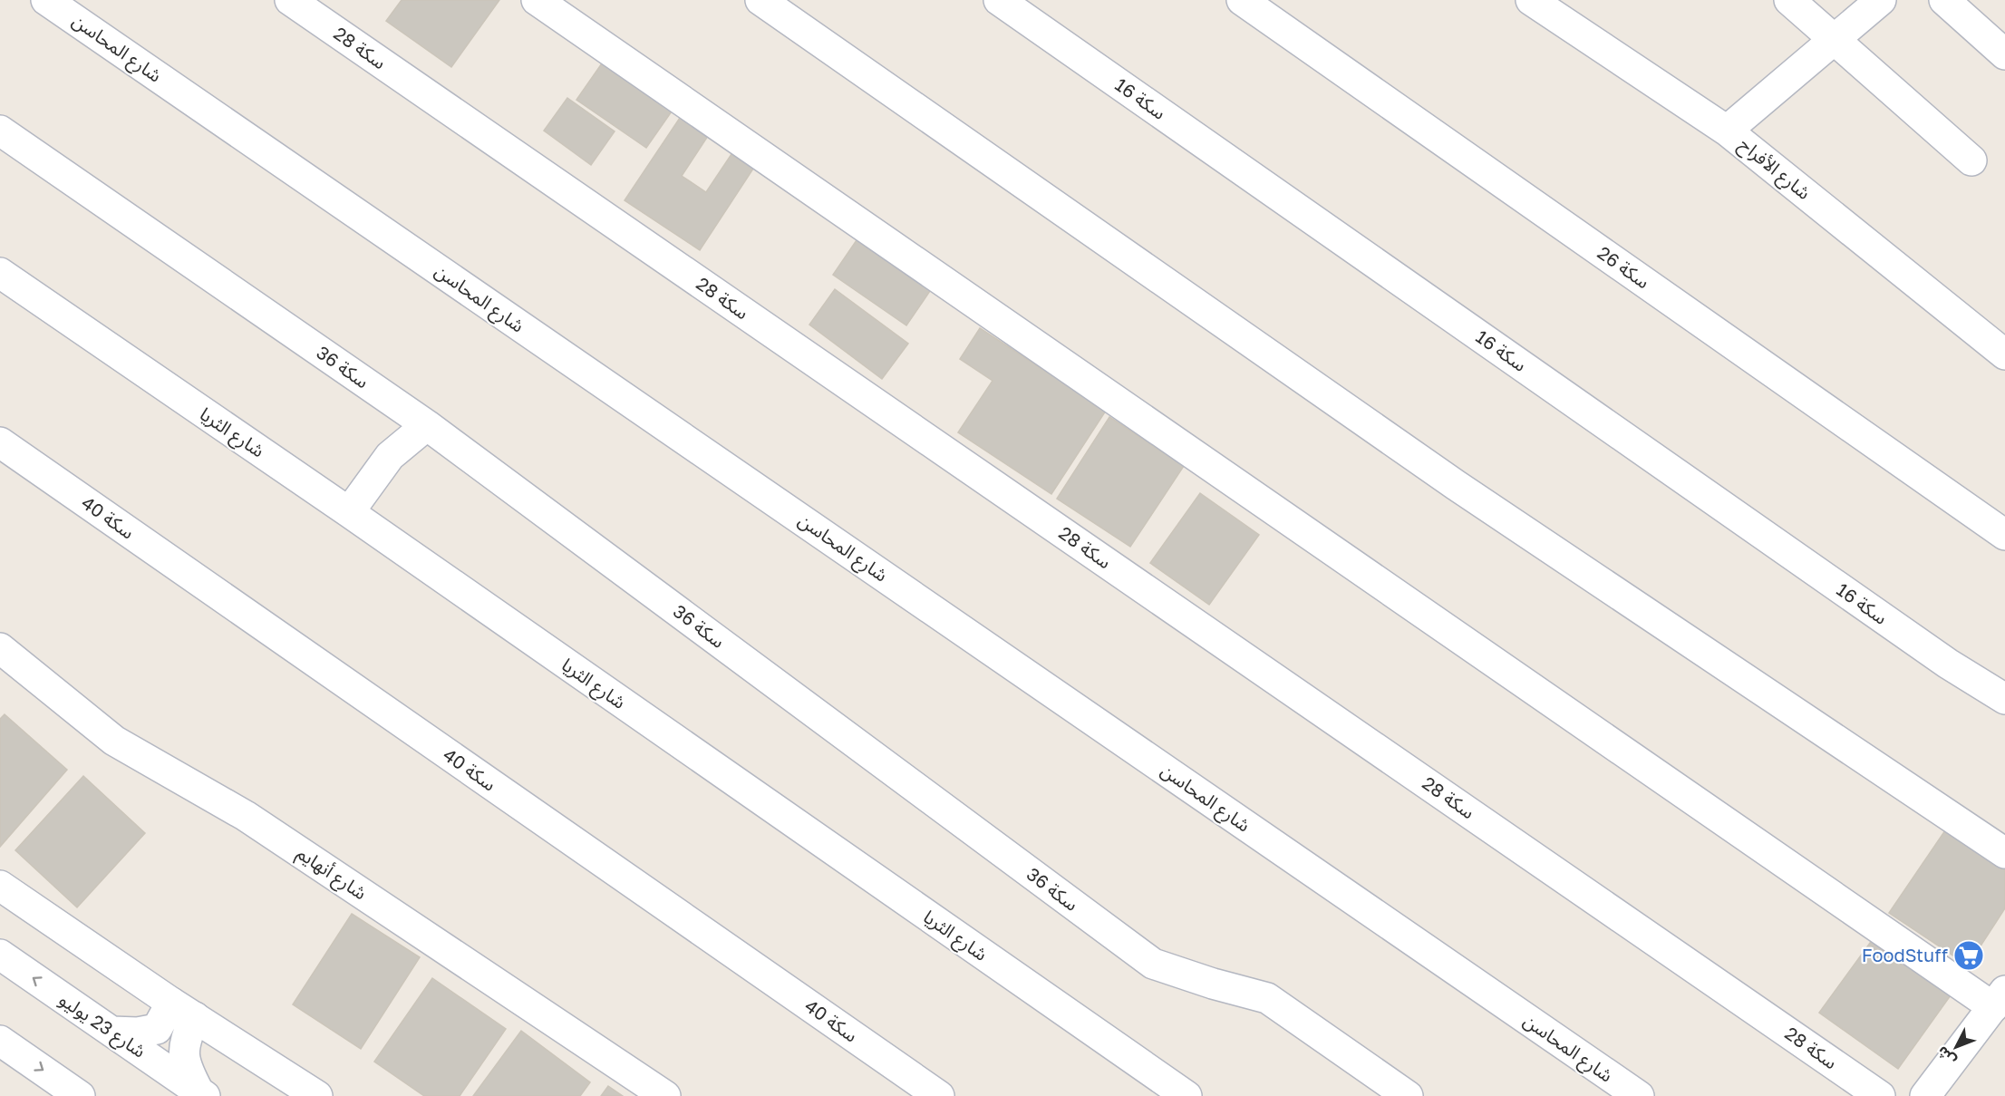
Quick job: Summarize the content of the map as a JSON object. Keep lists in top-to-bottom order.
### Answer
{
  "streets": {
    "street": [
      "شارع المحاسن",
      "سكة 28",
      "سكة 16",
      "شارع الأفراح",
      "سكة 26",
      "سكة 36",
      "شارع الثريا",
      "سكة 40",
      "شارع أنهايم",
      "شارع 23 يوليو"
    ]
  },
  "places": {
    "supermarket": ["FoodStuff"]
  },
  "north": "bottom left"
}
